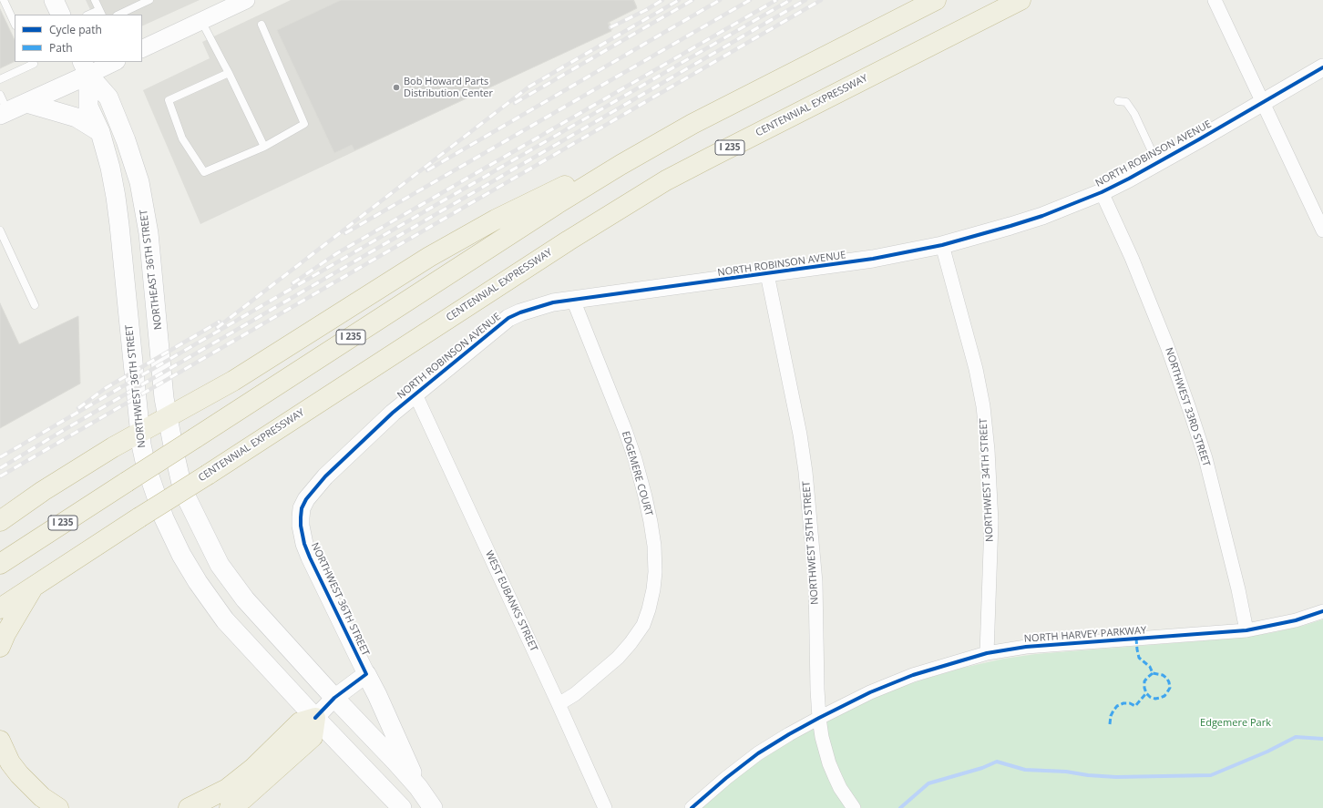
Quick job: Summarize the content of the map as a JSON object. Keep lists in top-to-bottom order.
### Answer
{
  "streets": {
    "highway": ["CENTENNIAL EXPRESSWAY", "I 235"],
    "main road": ["NORTHEAST 36TH STREET", "NORTHWEST 36TH STREET"],
    "street": [
      "NORTH ROBINSON AVENUE",
      "NORTHWEST 33RD STREET",
      "EDGEMERE COURT",
      "NORTHWEST 34TH STREET",
      "NORTHWEST 35TH STREET",
      "WEST EUBANKS STREET",
      "NORTH HARVEY PARKWAY"
    ]
  },
  "crossings": [
    ["NORTH ROBINSON AVENUE", "NORTHWEST 36TH STREET"],
    ["NORTH ROBINSON AVENUE", "NORTHWEST 33RD STREET"],
    ["NORTH ROBINSON AVENUE", "EDGEMERE COURT"],
    ["NORTH ROBINSON AVENUE", "NORTHWEST 34TH STREET"],
    ["NORTH ROBINSON AVENUE", "NORTHWEST 35TH STREET"],
    ["NORTH ROBINSON AVENUE", "WEST EUBANKS STREET"],
    ["NORTHEAST 36TH STREET", "NORTHWEST 36TH STREET"],
    ["NORTHWEST 33RD STREET", "NORTH HARVEY PARKWAY"],
    ["EDGEMERE COURT", "WEST EUBANKS STREET"],
    ["NORTHWEST 34TH STREET", "NORTH HARVEY PARKWAY"],
    ["NORTHWEST 35TH STREET", "NORTH HARVEY PARKWAY"]
  ],
  "parks": ["Edgemere Park"],
  "places": ["Bob Howard Parts Distribution Center"],
  "legend": ["Cycle path", "Path"]
}
